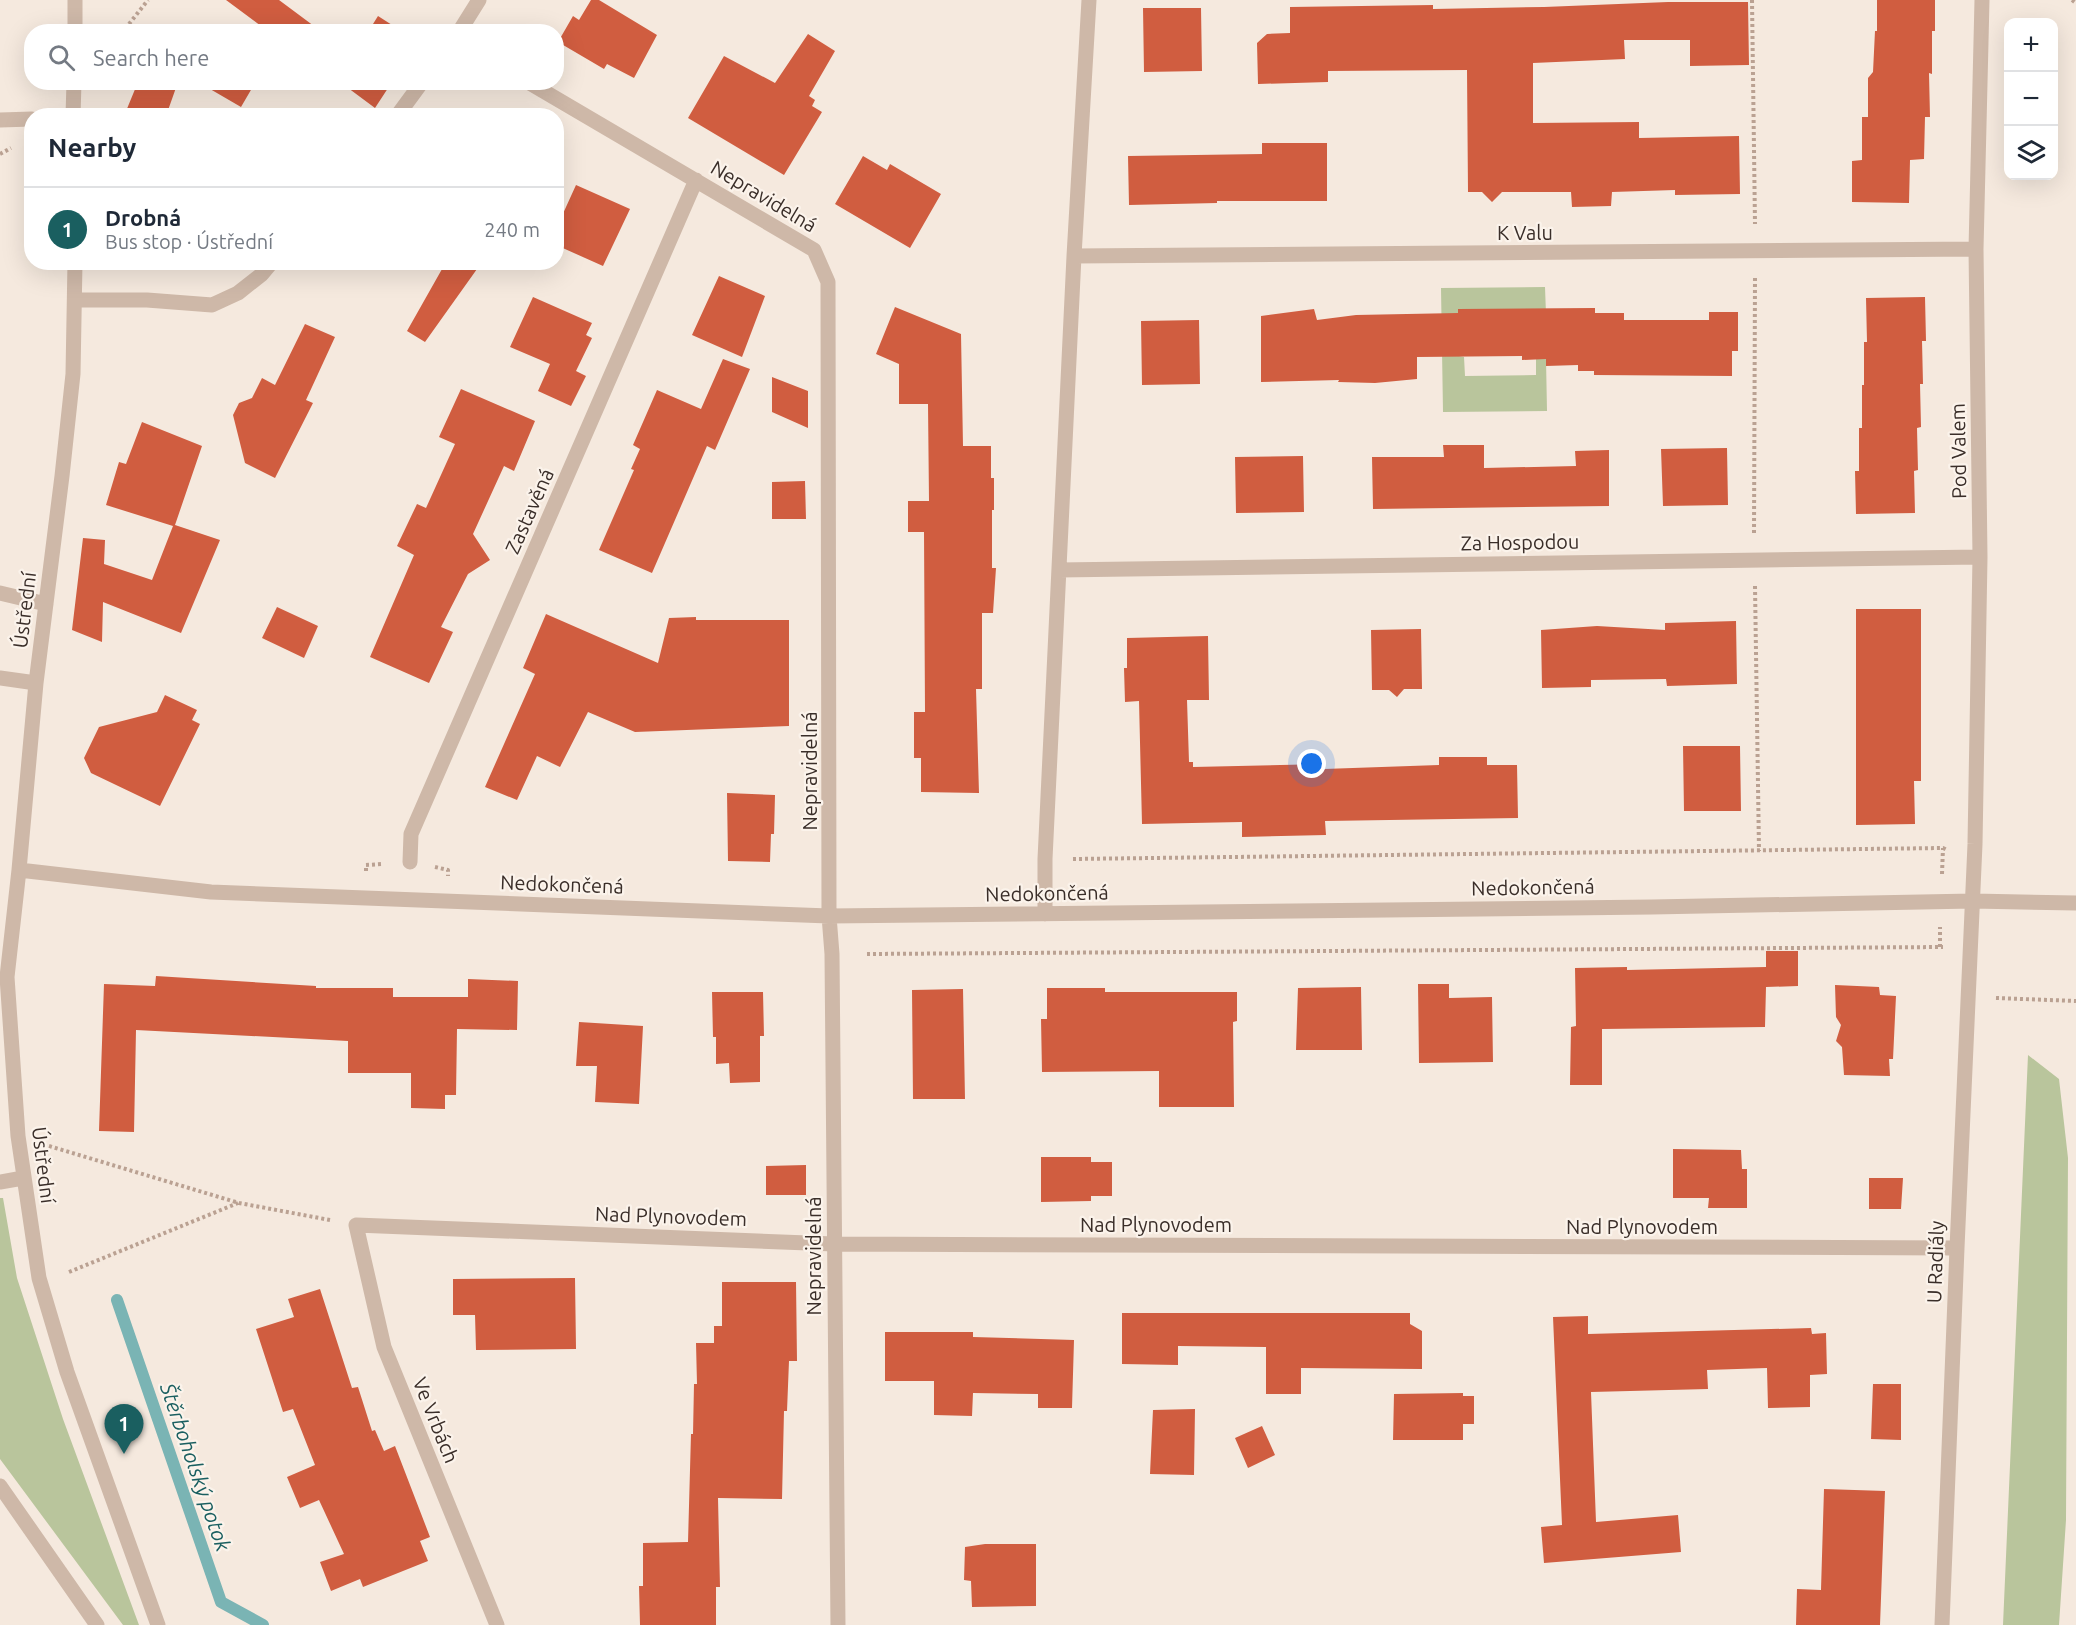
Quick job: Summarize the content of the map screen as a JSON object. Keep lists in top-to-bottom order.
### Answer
{
  "streets": {
    "street": [
      "Nepravidelná",
      "K Valu",
      "Pod Valem",
      "Zastavěná",
      "Za Hospodou",
      "Ústřední",
      "Nedokončená",
      "Nad Plynovodem",
      "U Radiály",
      "Ve Vrbách"
    ]
  },
  "crossings": [
    ["Nepravidelná", "Zastavěná"],
    ["Nepravidelná", "Nedokončená"],
    ["Nepravidelná", "Nad Plynovodem"],
    ["K Valu", "Pod Valem"],
    ["Pod Valem", "Za Hospodou"],
    ["Pod Valem", "Nedokončená"],
    ["Pod Valem", "U Radiály"],
    ["Ústřední", "Nedokončená"],
    ["Nedokončená", "U Radiály"],
    ["Nad Plynovodem", "U Radiály"],
    ["Nad Plynovodem", "Ve Vrbách"]
  ],
  "water": ["Štěrboholský potok"],
  "page": {
    "map_buttons": ["+", "−"],
    "search": "Search here",
    "heading": "Nearby",
    "list": [
      {
        "mark": "1",
        "name": "Drobná",
        "note": "Bus stop · Ústřední",
        "value": "240 m"
      }
    ],
    "pins": "1"
  }
}
